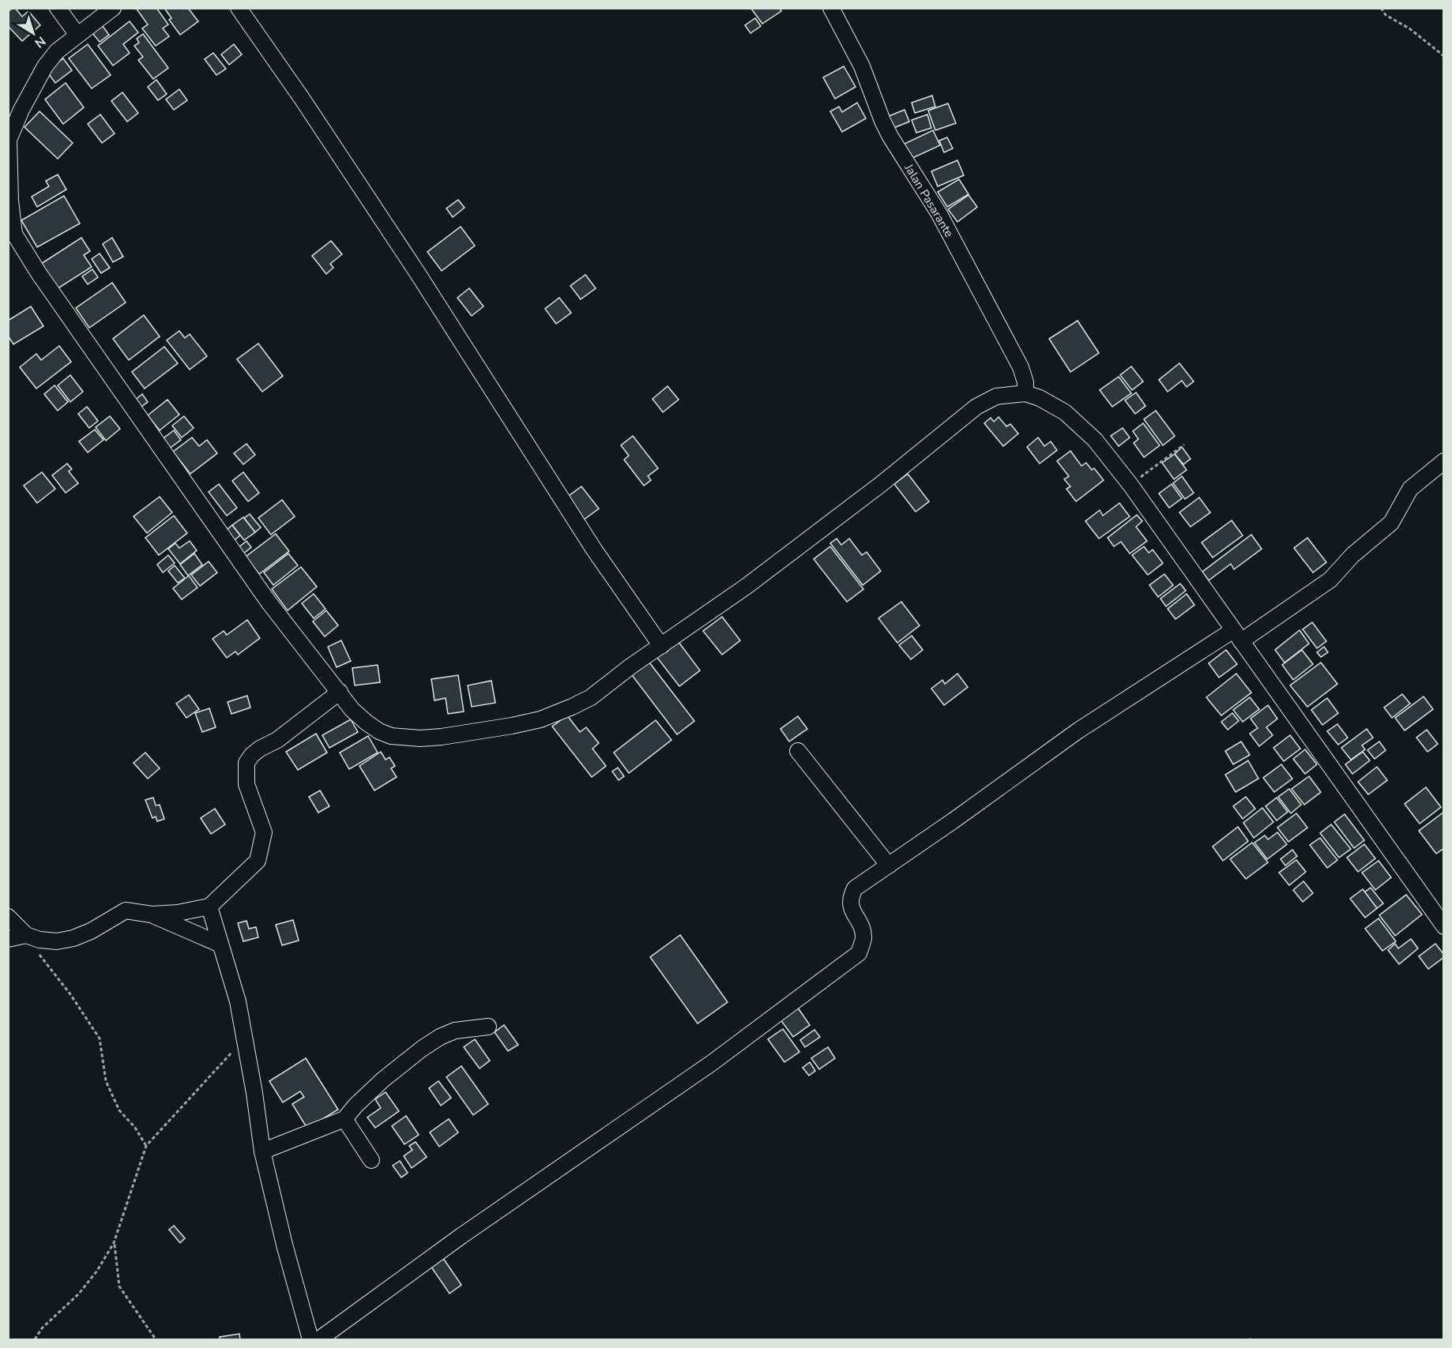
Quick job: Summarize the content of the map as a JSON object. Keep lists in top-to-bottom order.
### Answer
{
  "streets": {
    "street": ["Jalan Pasarante"]
  },
  "north": "bottom right"
}
